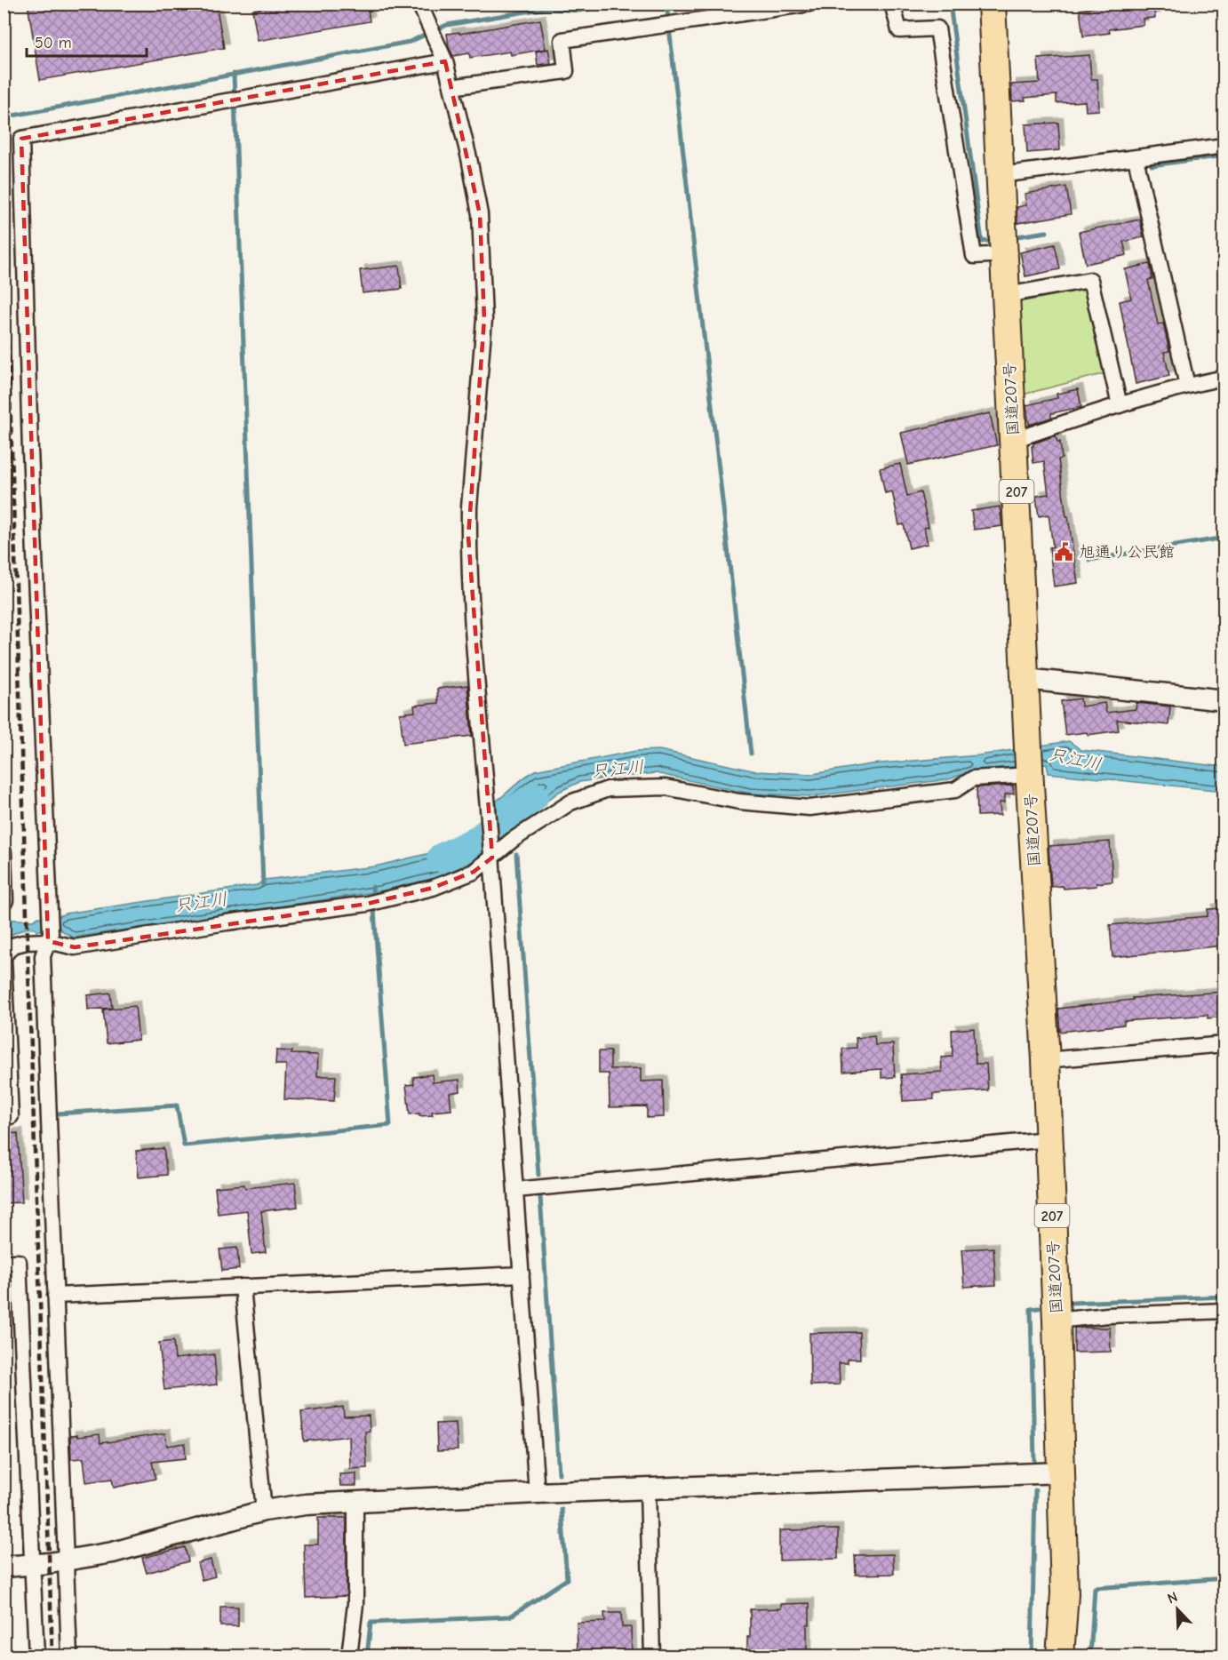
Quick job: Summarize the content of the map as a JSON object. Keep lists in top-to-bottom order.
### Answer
{
  "streets": {
    "highway": ["国道207号", "207"]
  },
  "water": ["只江川"],
  "places": {
    "public building": ["旭通り公民館"]
  },
  "scale_bar": "50 m",
  "north": "top left"
}
